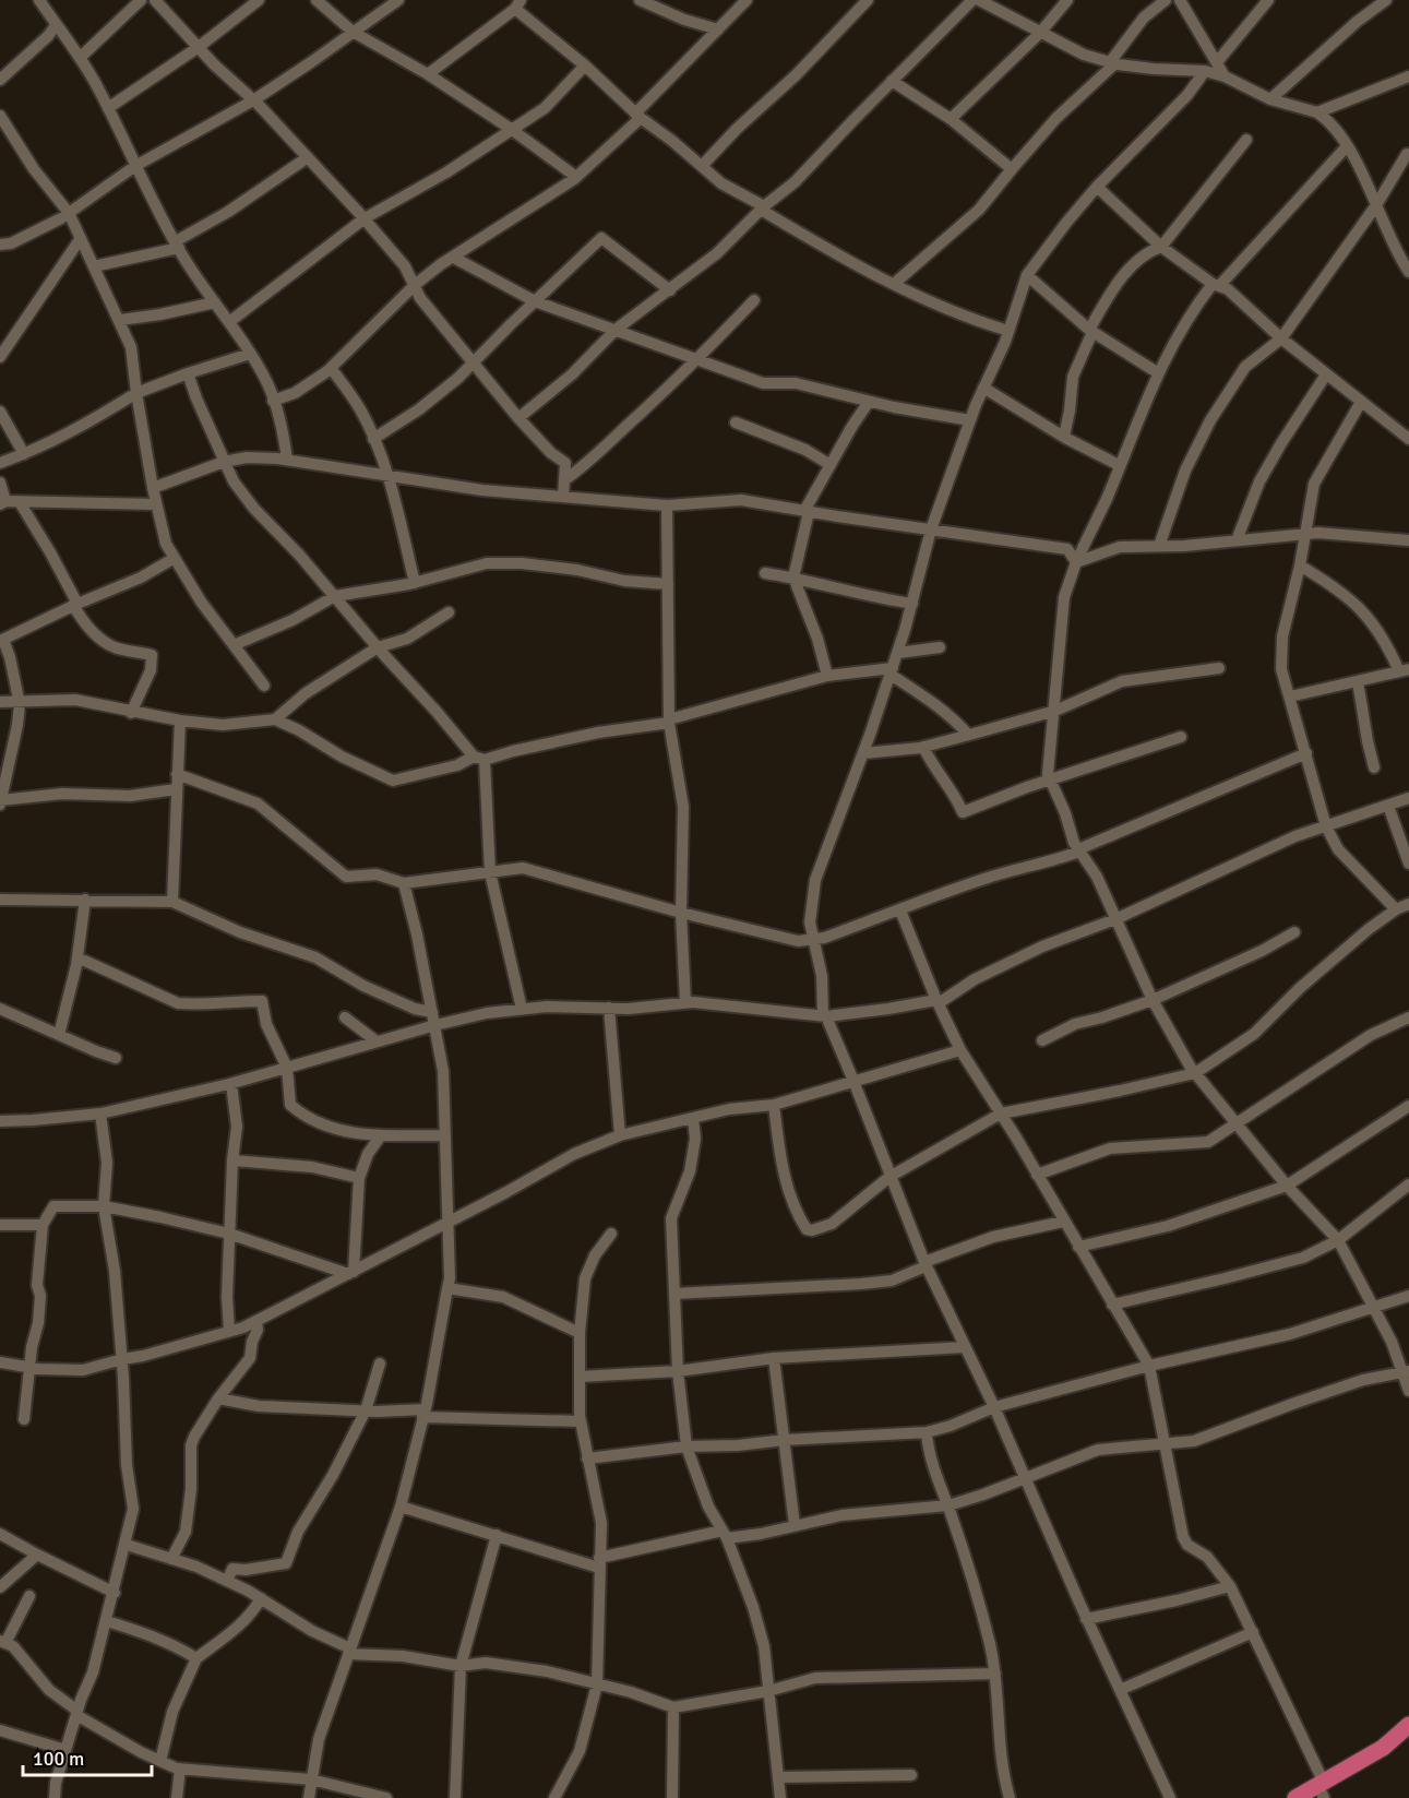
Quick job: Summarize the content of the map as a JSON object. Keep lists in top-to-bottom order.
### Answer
{
  "scale_bar": "100 m"
}
